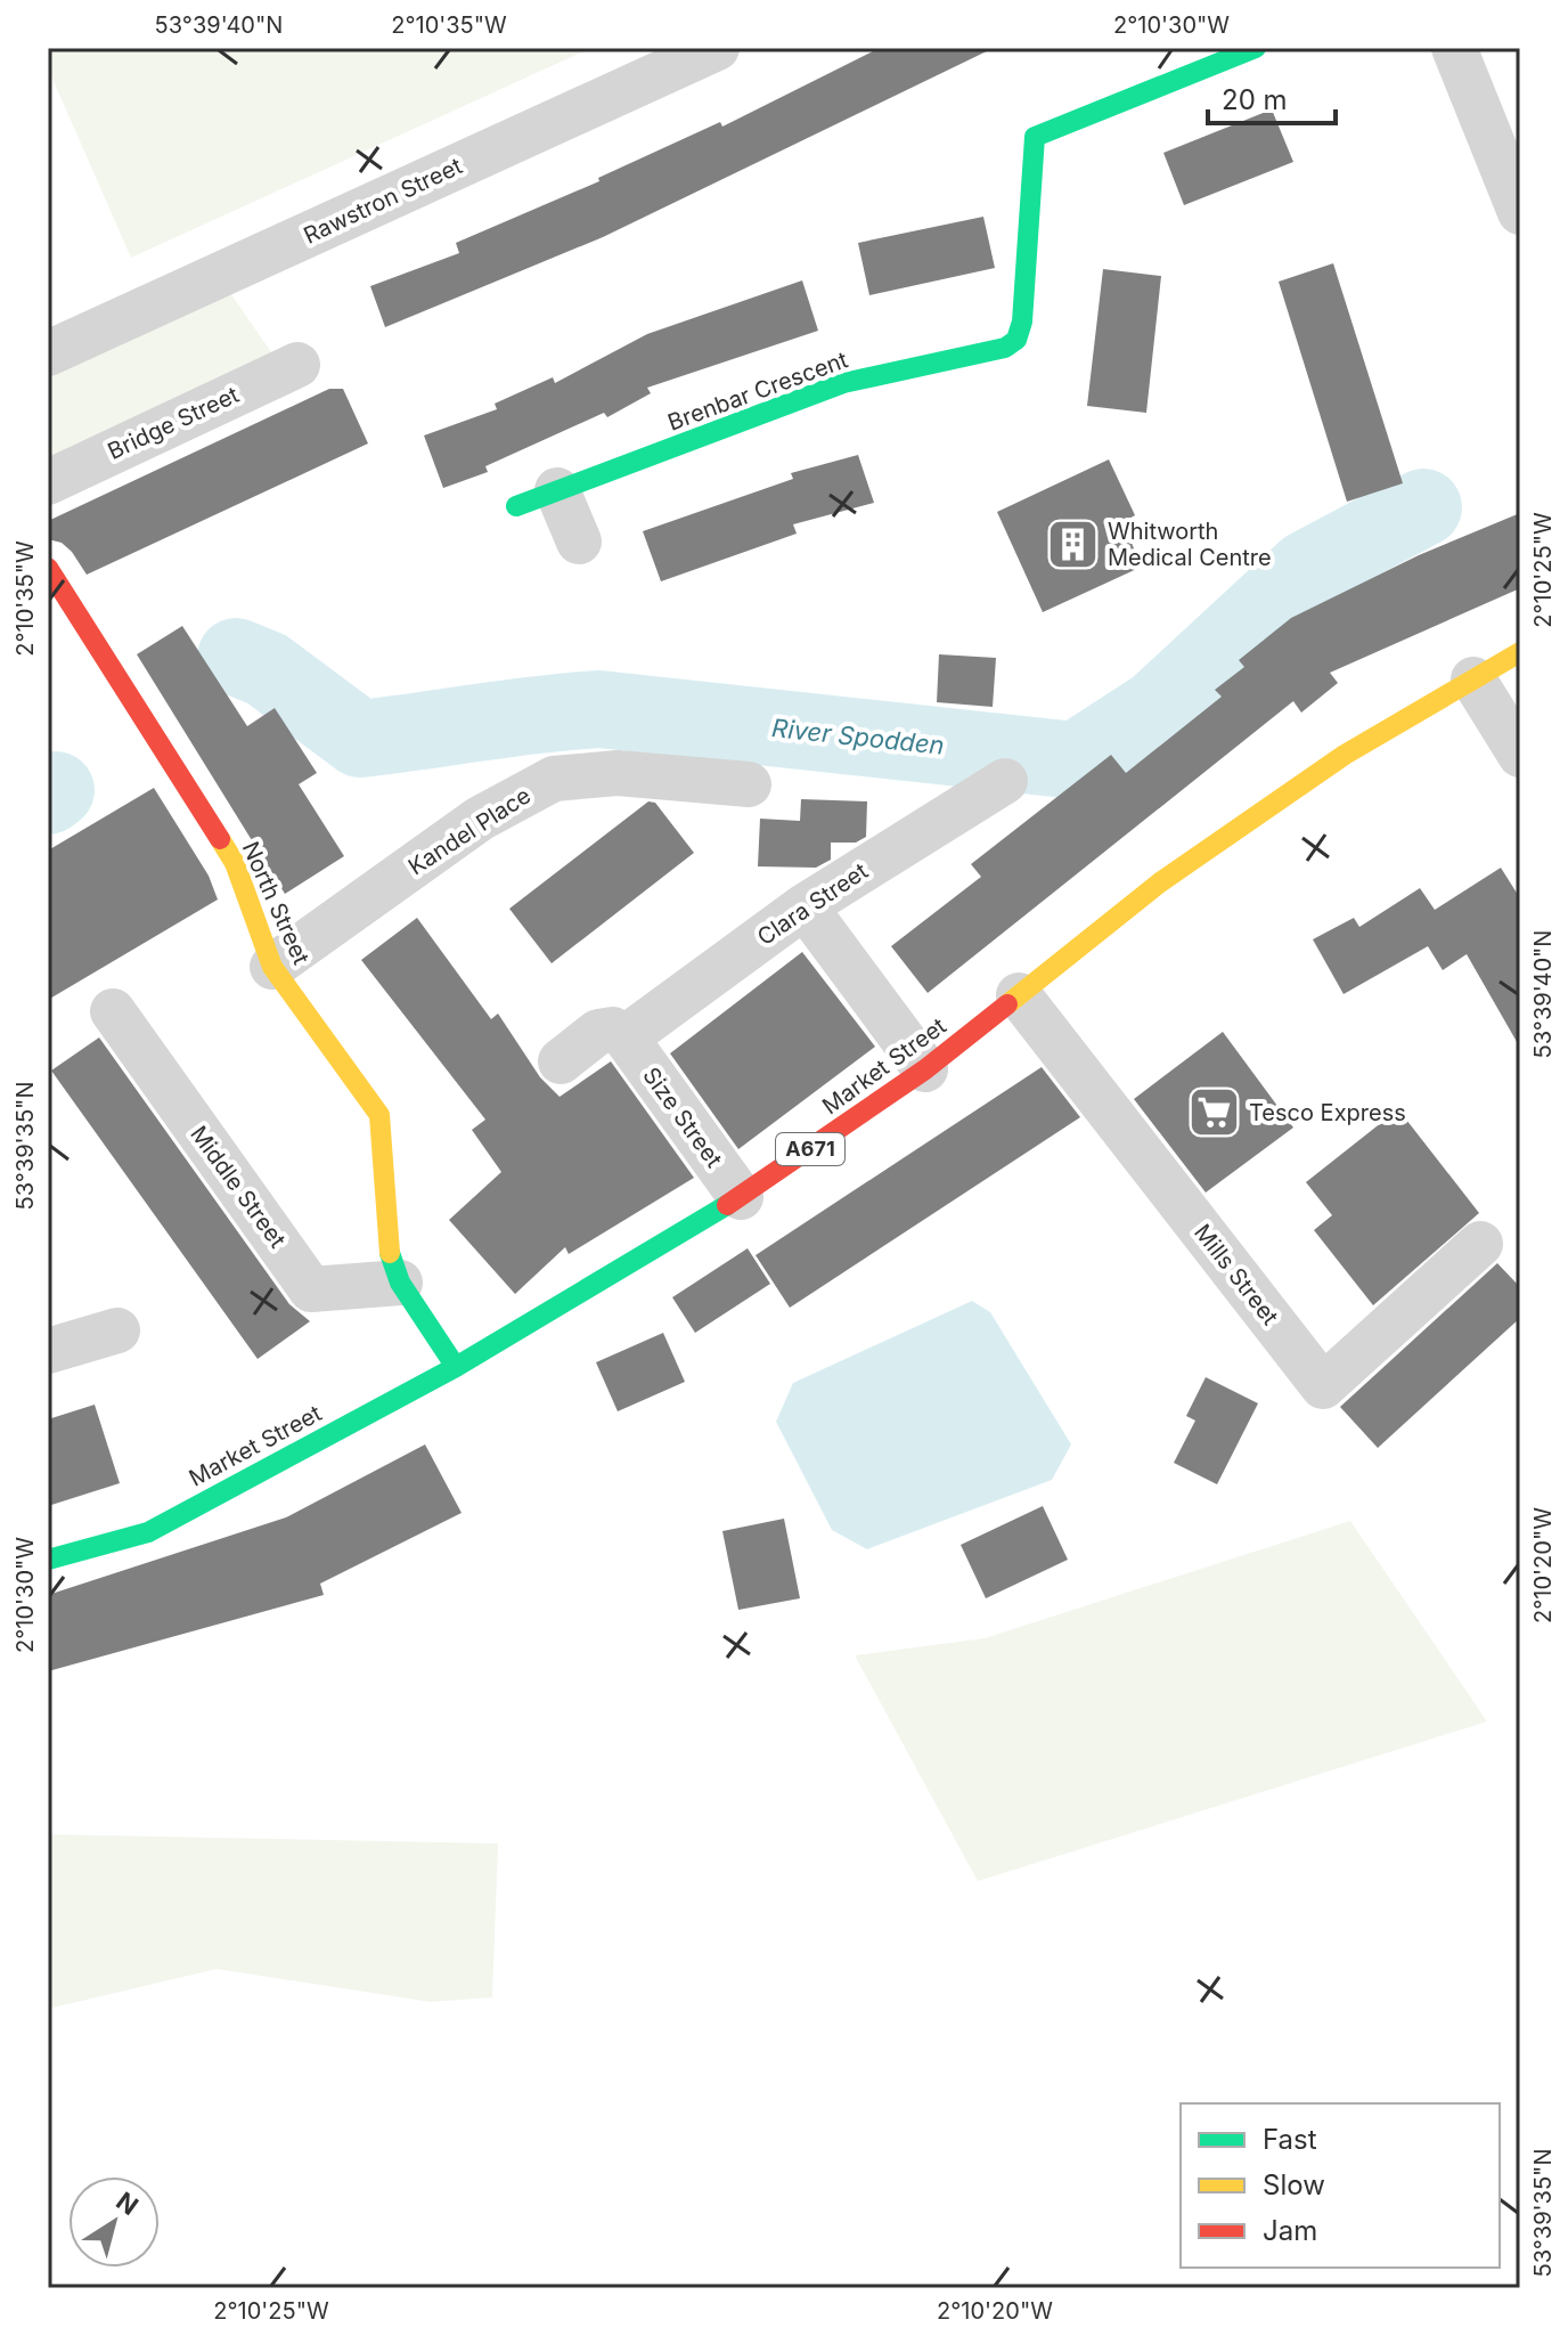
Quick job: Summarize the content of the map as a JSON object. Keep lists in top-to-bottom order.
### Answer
{
  "streets": {
    "street": [
      "Rawstron Street",
      "Brenbar Crescent",
      "Bridge Street",
      "Kandel Place",
      "North Street",
      "Clara Street",
      "Market Street",
      "Size Street",
      "A671",
      "Middle Street",
      "Mills Street"
    ]
  },
  "crossings": [
    ["Kandel Place", "North Street"],
    ["North Street", "Market Street"],
    ["North Street", "Middle Street"],
    ["Clara Street", "Size Street"],
    ["Market Street", "Size Street"],
    ["Market Street", "Mills Street"]
  ],
  "water": ["River Spodden"],
  "places": {
    "building": ["Whitworth Medical Centre"],
    "supermarket": ["Tesco Express"]
  },
  "legend": ["Fast", "Slow", "Jam"],
  "scale_bar": "20 m",
  "north": "top right",
  "coordinates": [
    "53°39'40\"N",
    "2°10'35\"W",
    "2°10'30\"W",
    "2°10'25\"W",
    "53°39'35\"N",
    "2°10'20\"W"
  ]
}
